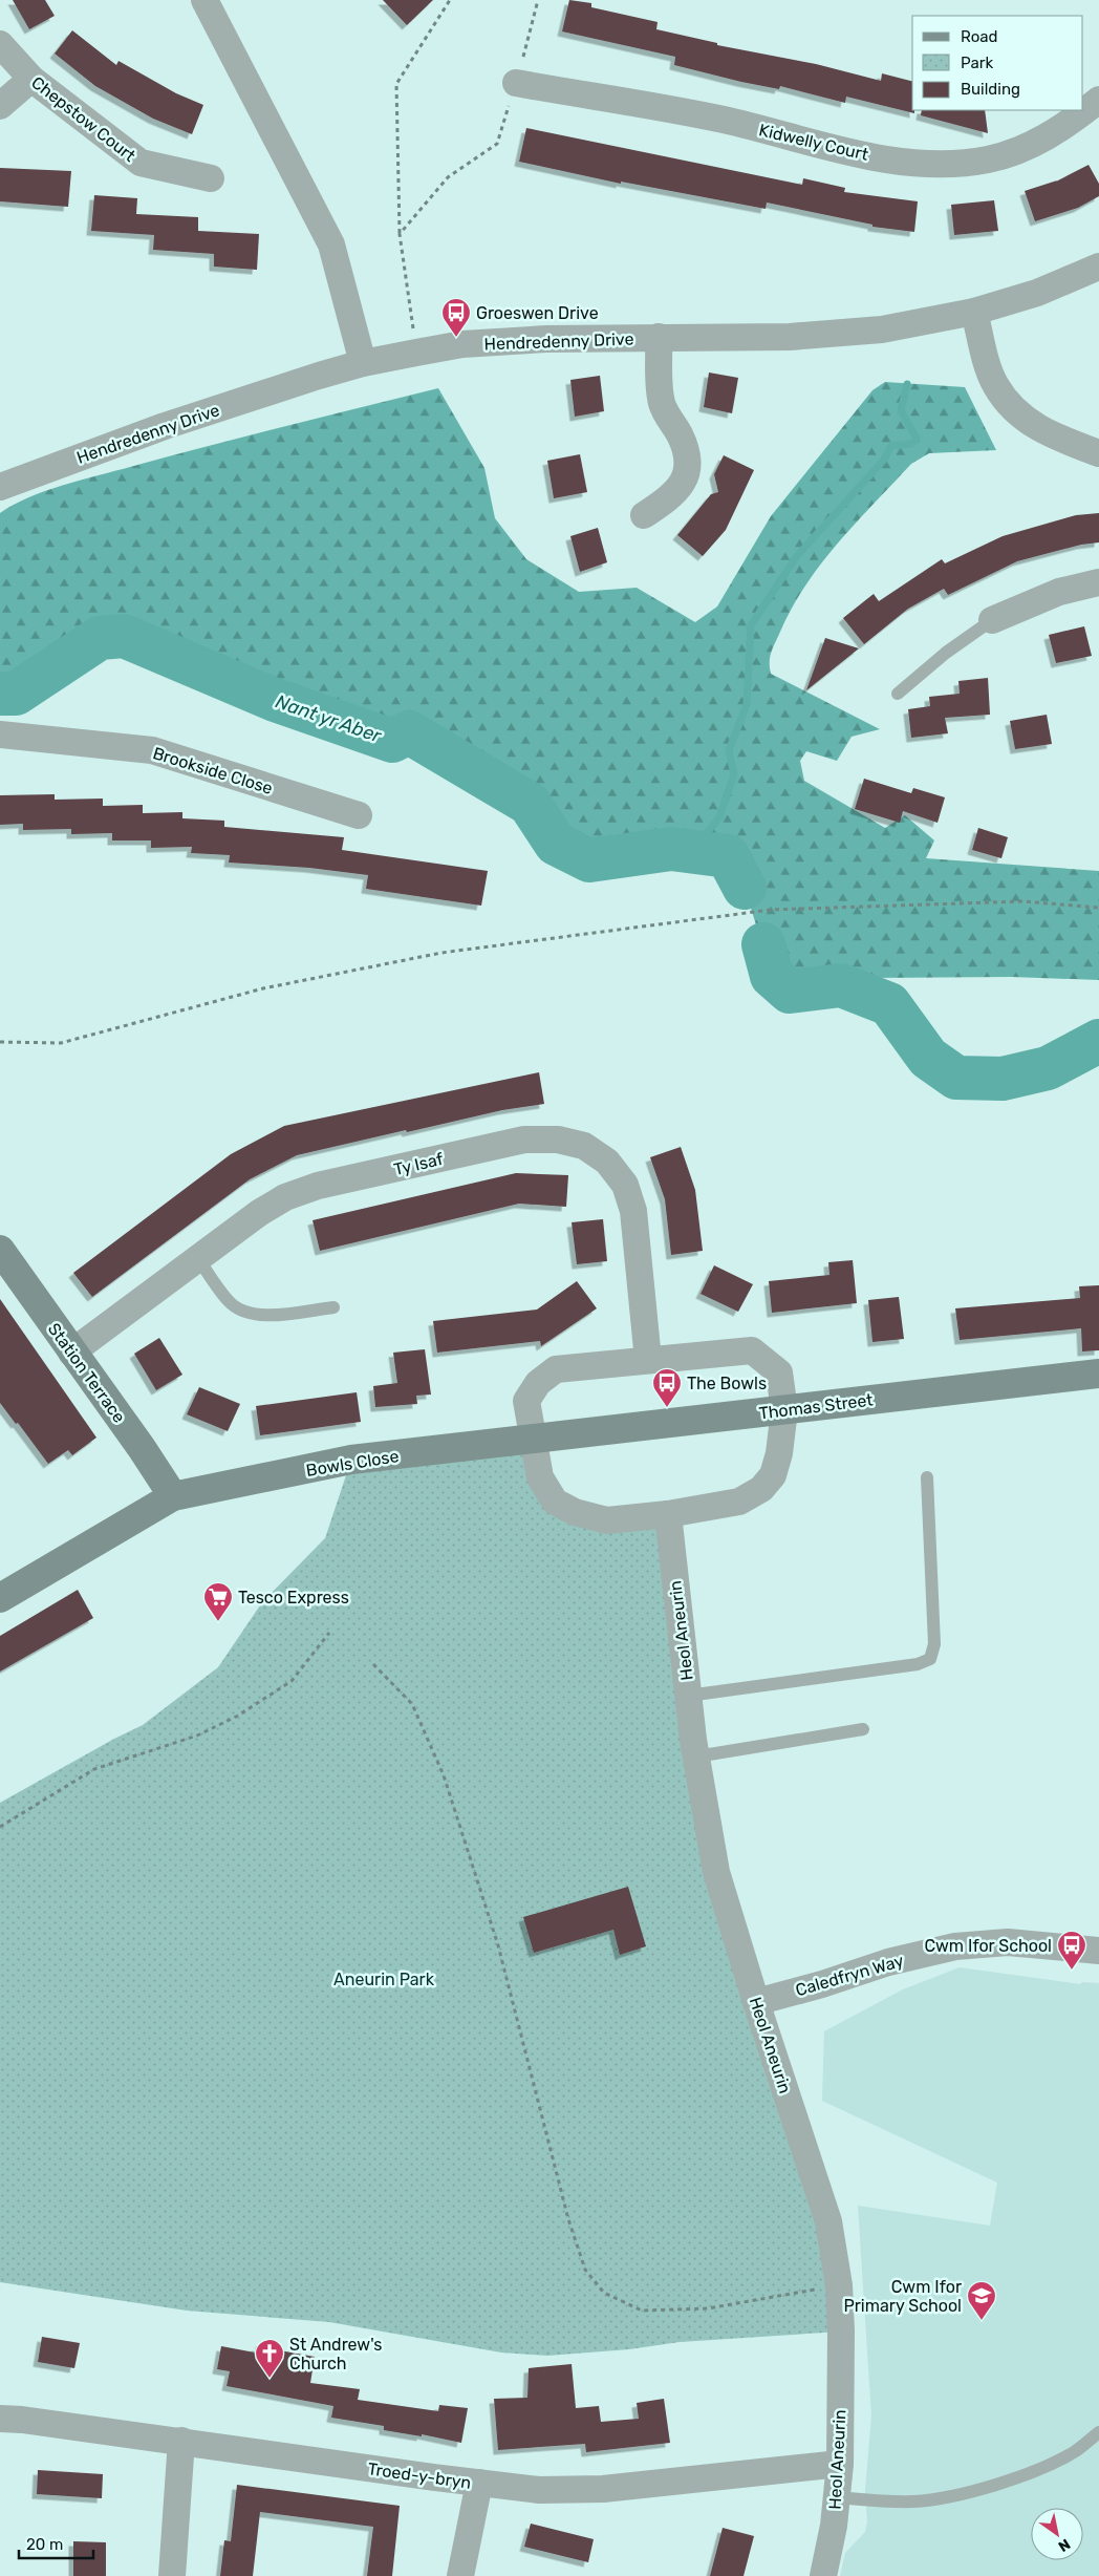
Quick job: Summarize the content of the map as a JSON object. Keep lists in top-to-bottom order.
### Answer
{
  "streets": {
    "main road": ["Station Terrace", "Thomas Street", "Bowls Close"],
    "street": [
      "Chepstow Court",
      "Kidwelly Court",
      "Hendredenny Drive",
      "Brookside Close",
      "Ty Isaf",
      "Heol Aneurin",
      "Caledfryn Way",
      "Troed-y-bryn"
    ]
  },
  "crossings": [
    ["Ty Isaf", "Station Terrace"],
    ["Station Terrace", "Bowls Close"],
    ["Thomas Street", "Bowls Close"],
    ["Heol Aneurin", "Caledfryn Way"],
    ["Heol Aneurin", "Troed-y-bryn"]
  ],
  "water": ["Nant yr Aber"],
  "parks": ["Aneurin Park"],
  "places": {
    "bus stop": ["Groeswen Drive", "The Bowls", "Cwm Ifor School"],
    "supermarket": ["Tesco Express"],
    "school or university": ["Cwm Ifor Primary School"],
    "church": ["St Andrew's Church"]
  },
  "legend": ["Road", "Park", "Building"],
  "scale_bar": "20 m",
  "north": "bottom right"
}
